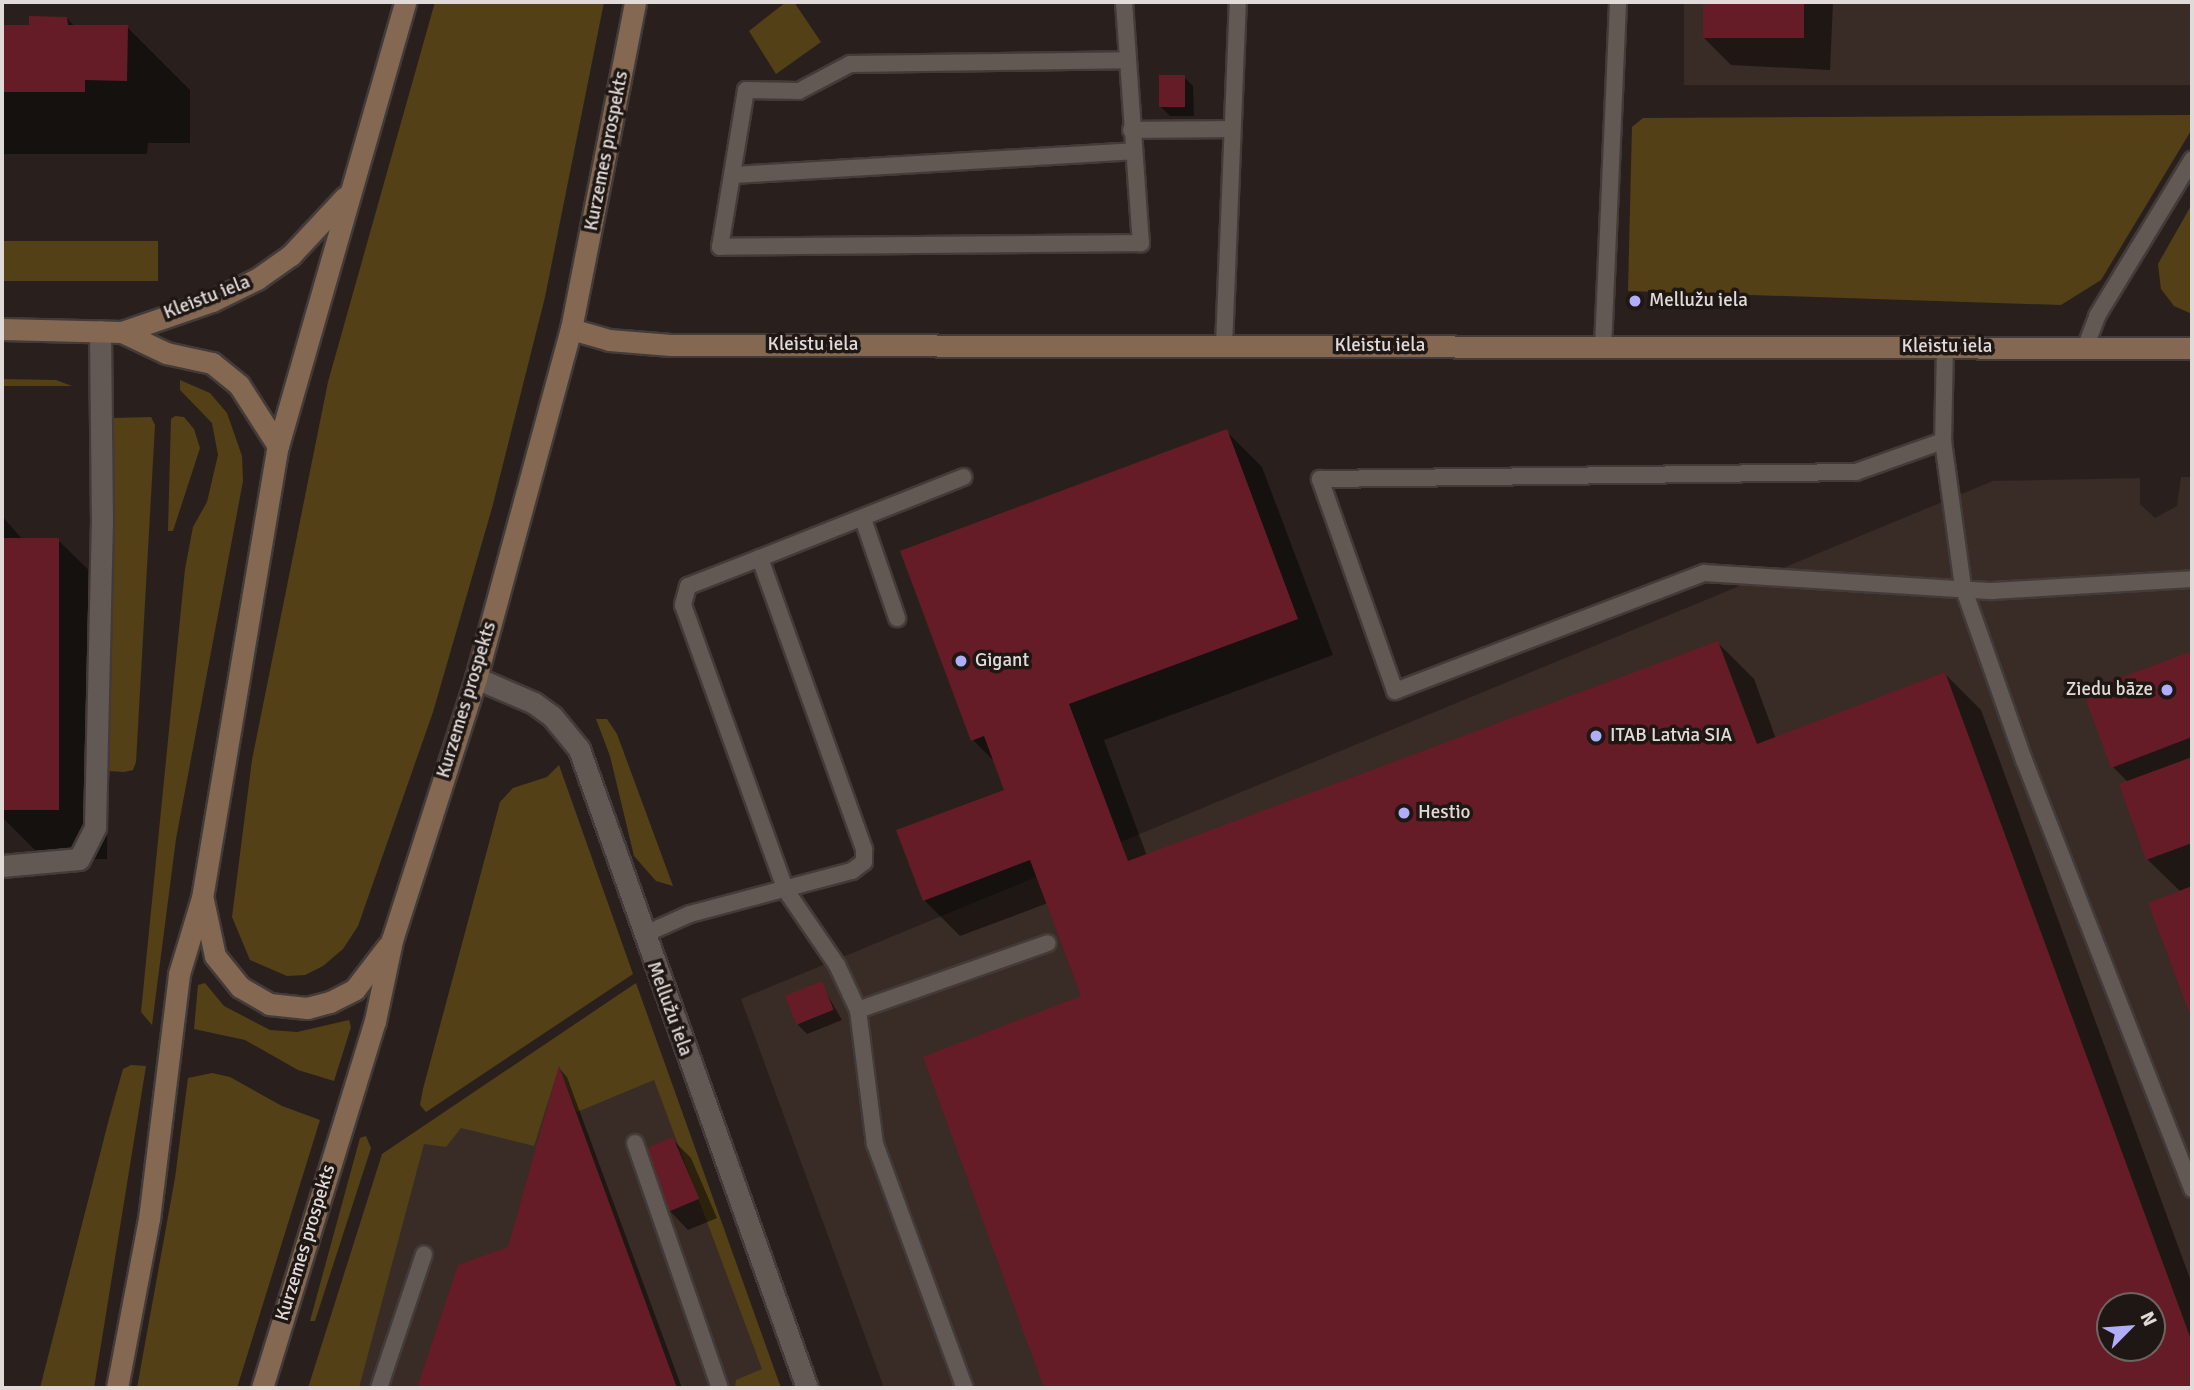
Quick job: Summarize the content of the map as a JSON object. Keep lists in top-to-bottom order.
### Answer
{
  "streets": {
    "main road": ["Kurzemes prospekts", "Kleistu iela"],
    "street": ["Mellužu iela"]
  },
  "crossings": [
    ["Kurzemes prospekts", "Kleistu iela"],
    ["Kurzemes prospekts", "Mellužu iela"]
  ],
  "places": [
    "Mellužu iela",
    "Gigant",
    "Ziedu bāze",
    "ITAB Latvia SIA",
    "Hestio"
  ],
  "north": "top right"
}
